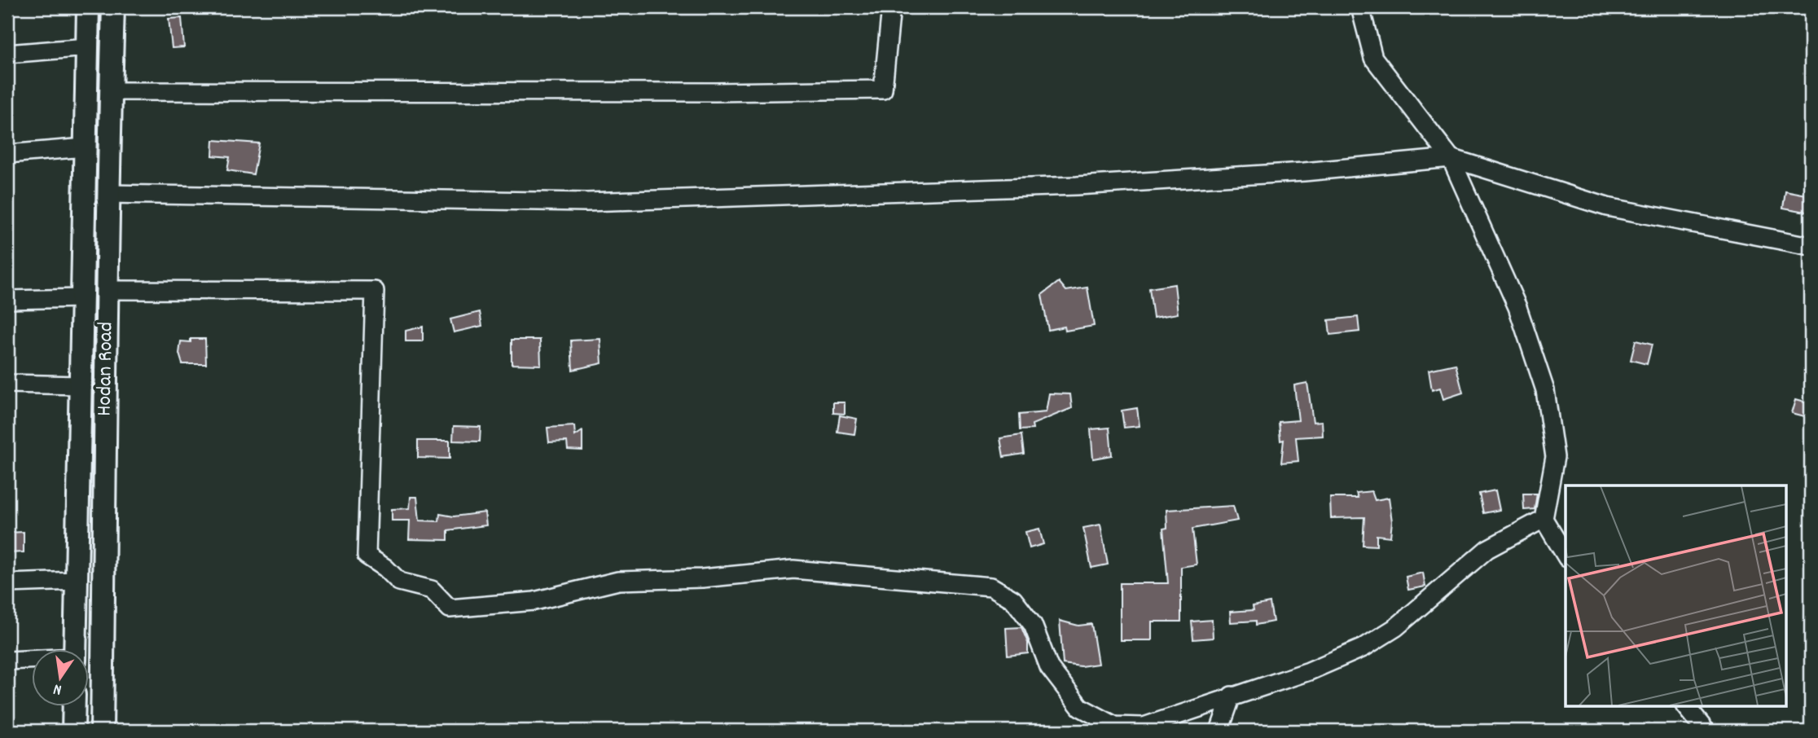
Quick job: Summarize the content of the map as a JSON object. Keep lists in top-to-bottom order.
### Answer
{
  "streets": {
    "main road": ["Hodan Road"]
  },
  "north": "bottom"
}
